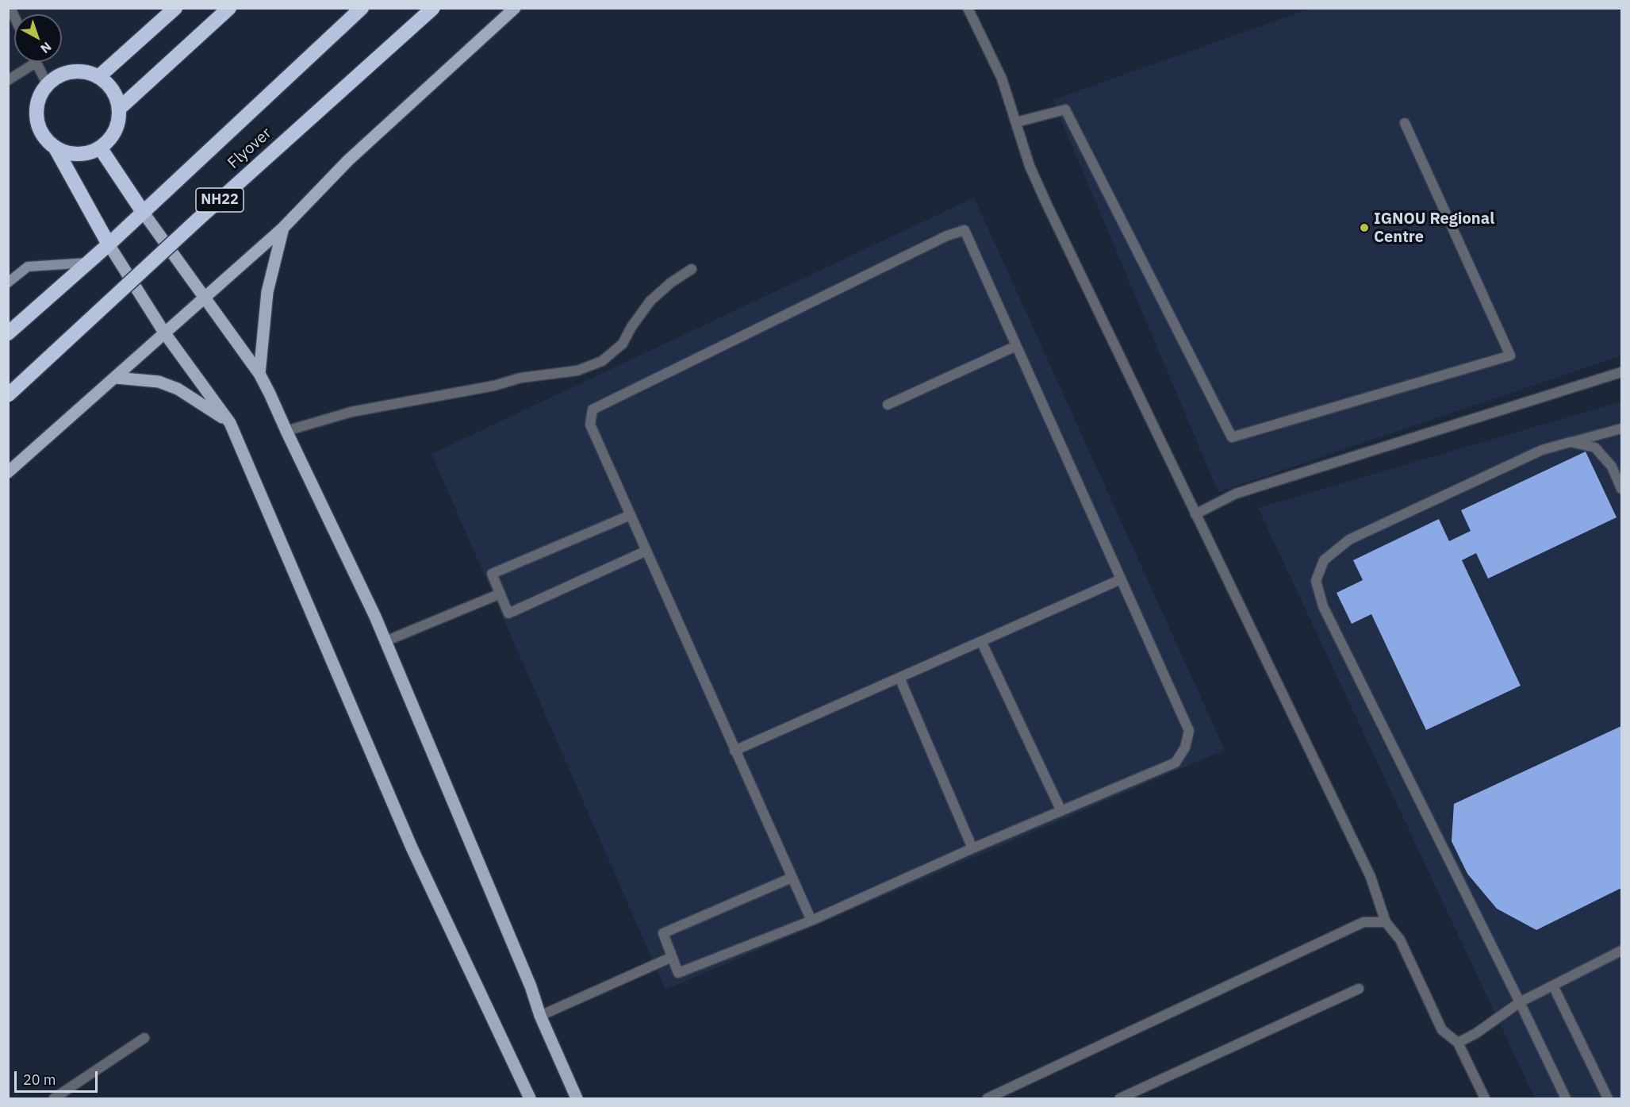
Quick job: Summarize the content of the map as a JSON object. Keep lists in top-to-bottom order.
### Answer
{
  "streets": {
    "highway": ["Flyover", "NH22"]
  },
  "crossings": [
    ["Flyover", "NH22"]
  ],
  "places": ["IGNOU Regional Centre"],
  "scale_bar": "20 m",
  "north": "bottom right"
}
